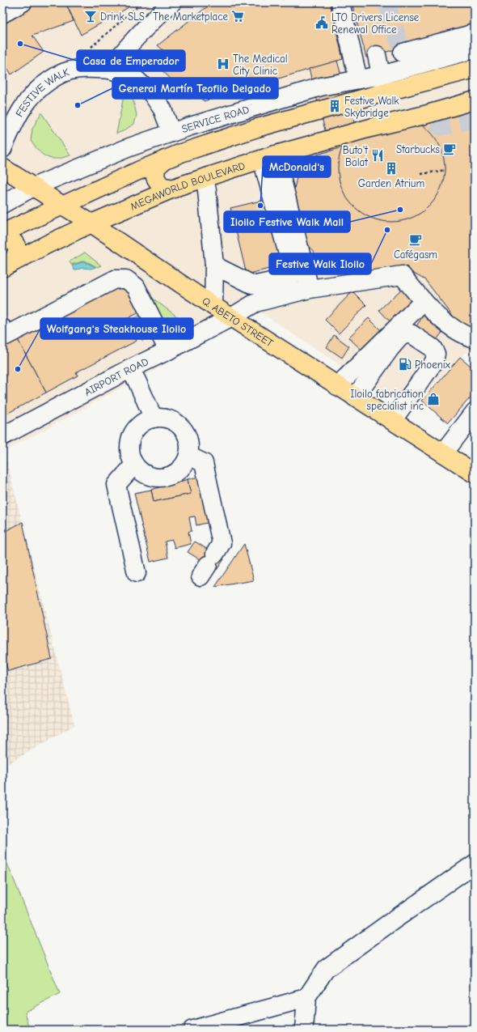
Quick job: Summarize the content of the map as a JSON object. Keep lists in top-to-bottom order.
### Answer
{
  "streets": {
    "main road": ["MEGAWORLD BOULEVARD", "Q. ABETO STREET"],
    "street": ["FESTIVE WALK", "SERVICE ROAD", "AIRPORT ROAD"]
  },
  "crossings": [
    ["FESTIVE WALK", "SERVICE ROAD"],
    ["SERVICE ROAD", "Q. ABETO STREET"],
    ["MEGAWORLD BOULEVARD", "Q. ABETO STREET"],
    ["Q. ABETO STREET", "AIRPORT ROAD"]
  ],
  "places": {
    "bar": ["Drink SLS"],
    "supermarket": ["The Marketplace"],
    "public building": ["LTO Drivers License Renewal Office"],
    "other": [
      "Casa de Emperador",
      "General Martín Teofilo Delgado",
      "McDonald's",
      "Iloilo Festive Walk Mall",
      "Festive Walk Iloilo",
      "Wolfgang's Steakhouse Iloilo"
    ],
    "hospital": ["The Medical City Clinic"],
    "building": ["Festive Walk Skybridge", "Garden Atrium"],
    "cafe": ["Starbucks", "Cafégasm"],
    "restaurant": ["Buto't Balat"],
    "fuel station": ["Phoenix"],
    "shop": ["Iloilo fabrication specialist inc"]
  }
}
